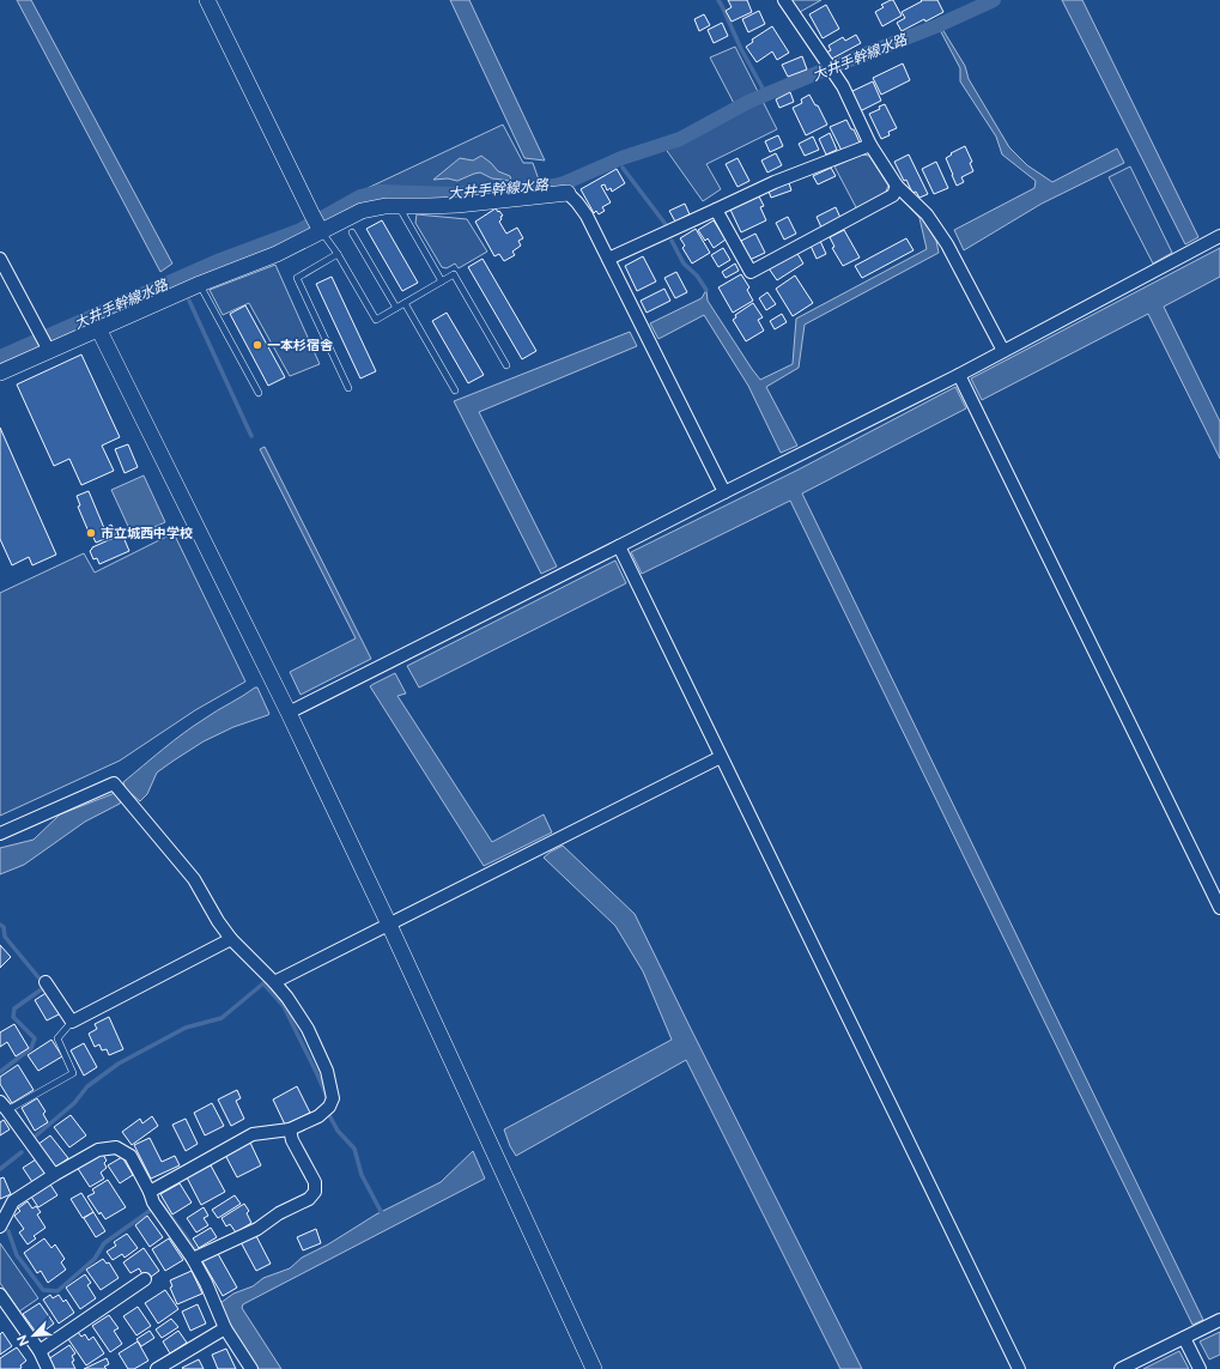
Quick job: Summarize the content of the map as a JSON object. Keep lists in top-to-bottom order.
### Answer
{
  "water": ["大井手幹線水路"],
  "places": ["一本杉宿舎", "市立城西中学校"],
  "north": "bottom left"
}
